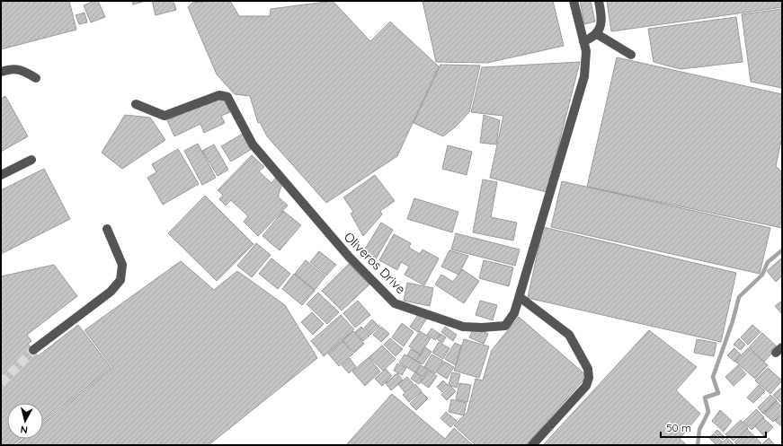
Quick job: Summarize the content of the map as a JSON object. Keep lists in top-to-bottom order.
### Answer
{
  "streets": {
    "street": ["Oliveros Drive"]
  },
  "scale_bar": "50 m",
  "north": "bottom"
}
